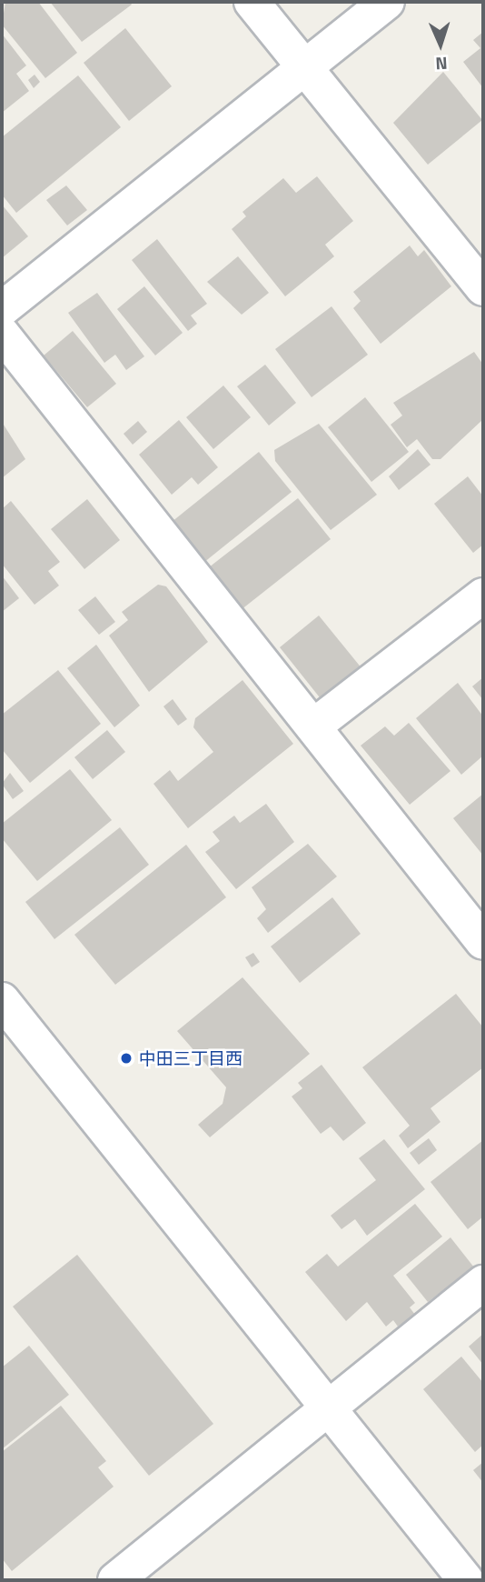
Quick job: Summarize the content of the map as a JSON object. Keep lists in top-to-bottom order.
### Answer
{
  "places": ["中田三丁目西"],
  "north": "bottom"
}
